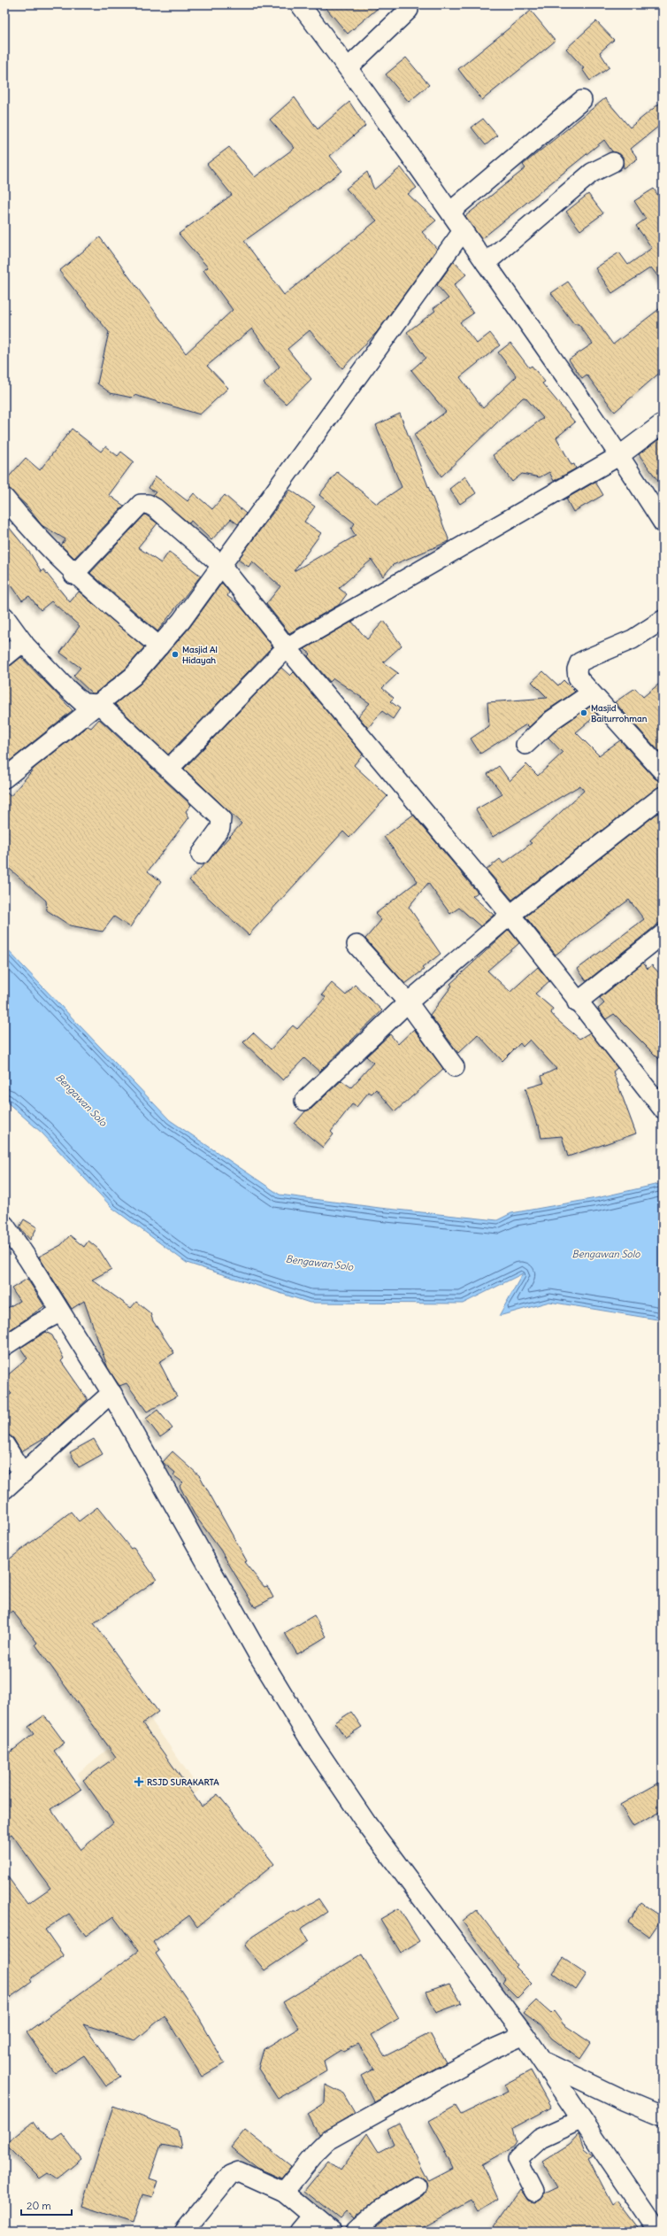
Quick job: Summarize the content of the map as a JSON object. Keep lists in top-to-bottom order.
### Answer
{
  "water": ["Bengawan Solo"],
  "places": {
    "other": ["Masjid Al Hidayah", "Masjid Baiturrohman"],
    "health": ["RSJD SURAKARTA"]
  },
  "scale_bar": "20 m"
}
